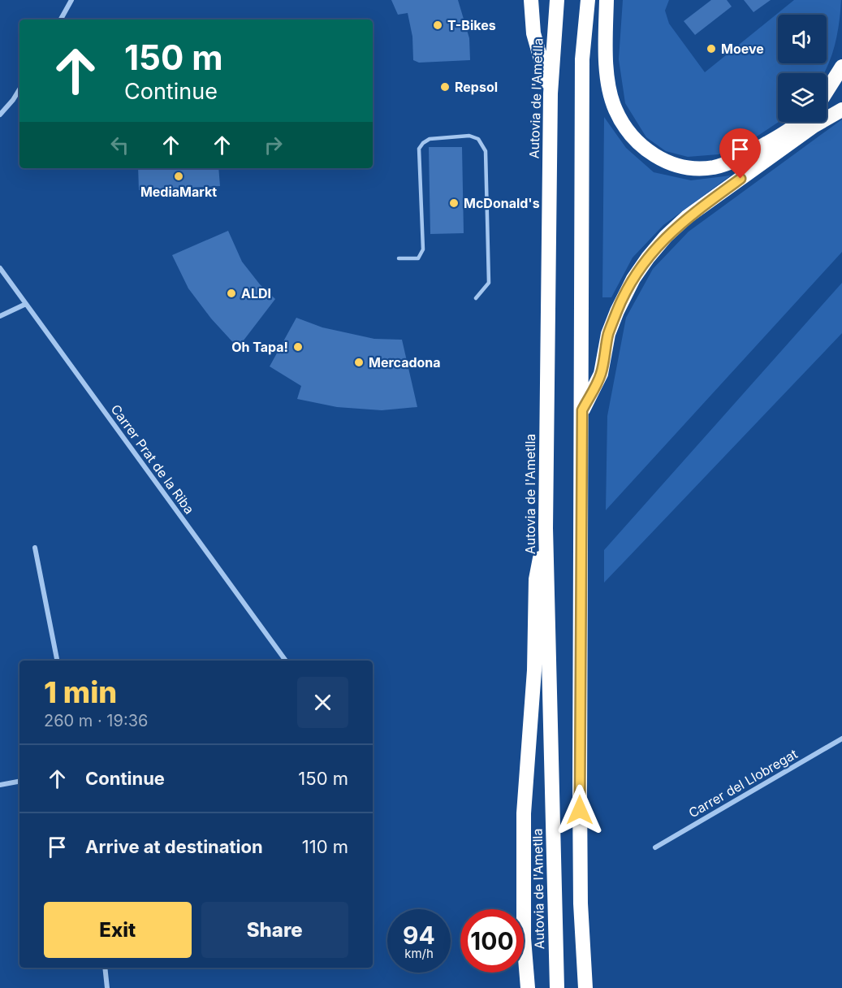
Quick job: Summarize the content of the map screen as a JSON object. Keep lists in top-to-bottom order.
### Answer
{
  "streets": {
    "highway": ["Autovia de l'Ametlla"],
    "street": ["Carrer Prat de la Riba", "Carrer del Llobregat"]
  },
  "places": [
    "T-Bikes",
    "Moeve",
    "Repsol",
    "MediaMarkt",
    "McDonald's",
    "ALDI",
    "Oh Tapa!",
    "Mercadona"
  ],
  "page": {
    "turn": ["150 m", "Continue"],
    "heading": ["1 min", "260 m · 19:36"],
    "list": [
      {
        "name": "Continue",
        "value": "150 m"
      },
      {
        "name": "Arrive at destination",
        "value": "110 m"
      }
    ],
    "buttons": ["Exit", "Share"],
    "speed": "94 km/h",
    "limit": "100"
  }
}
